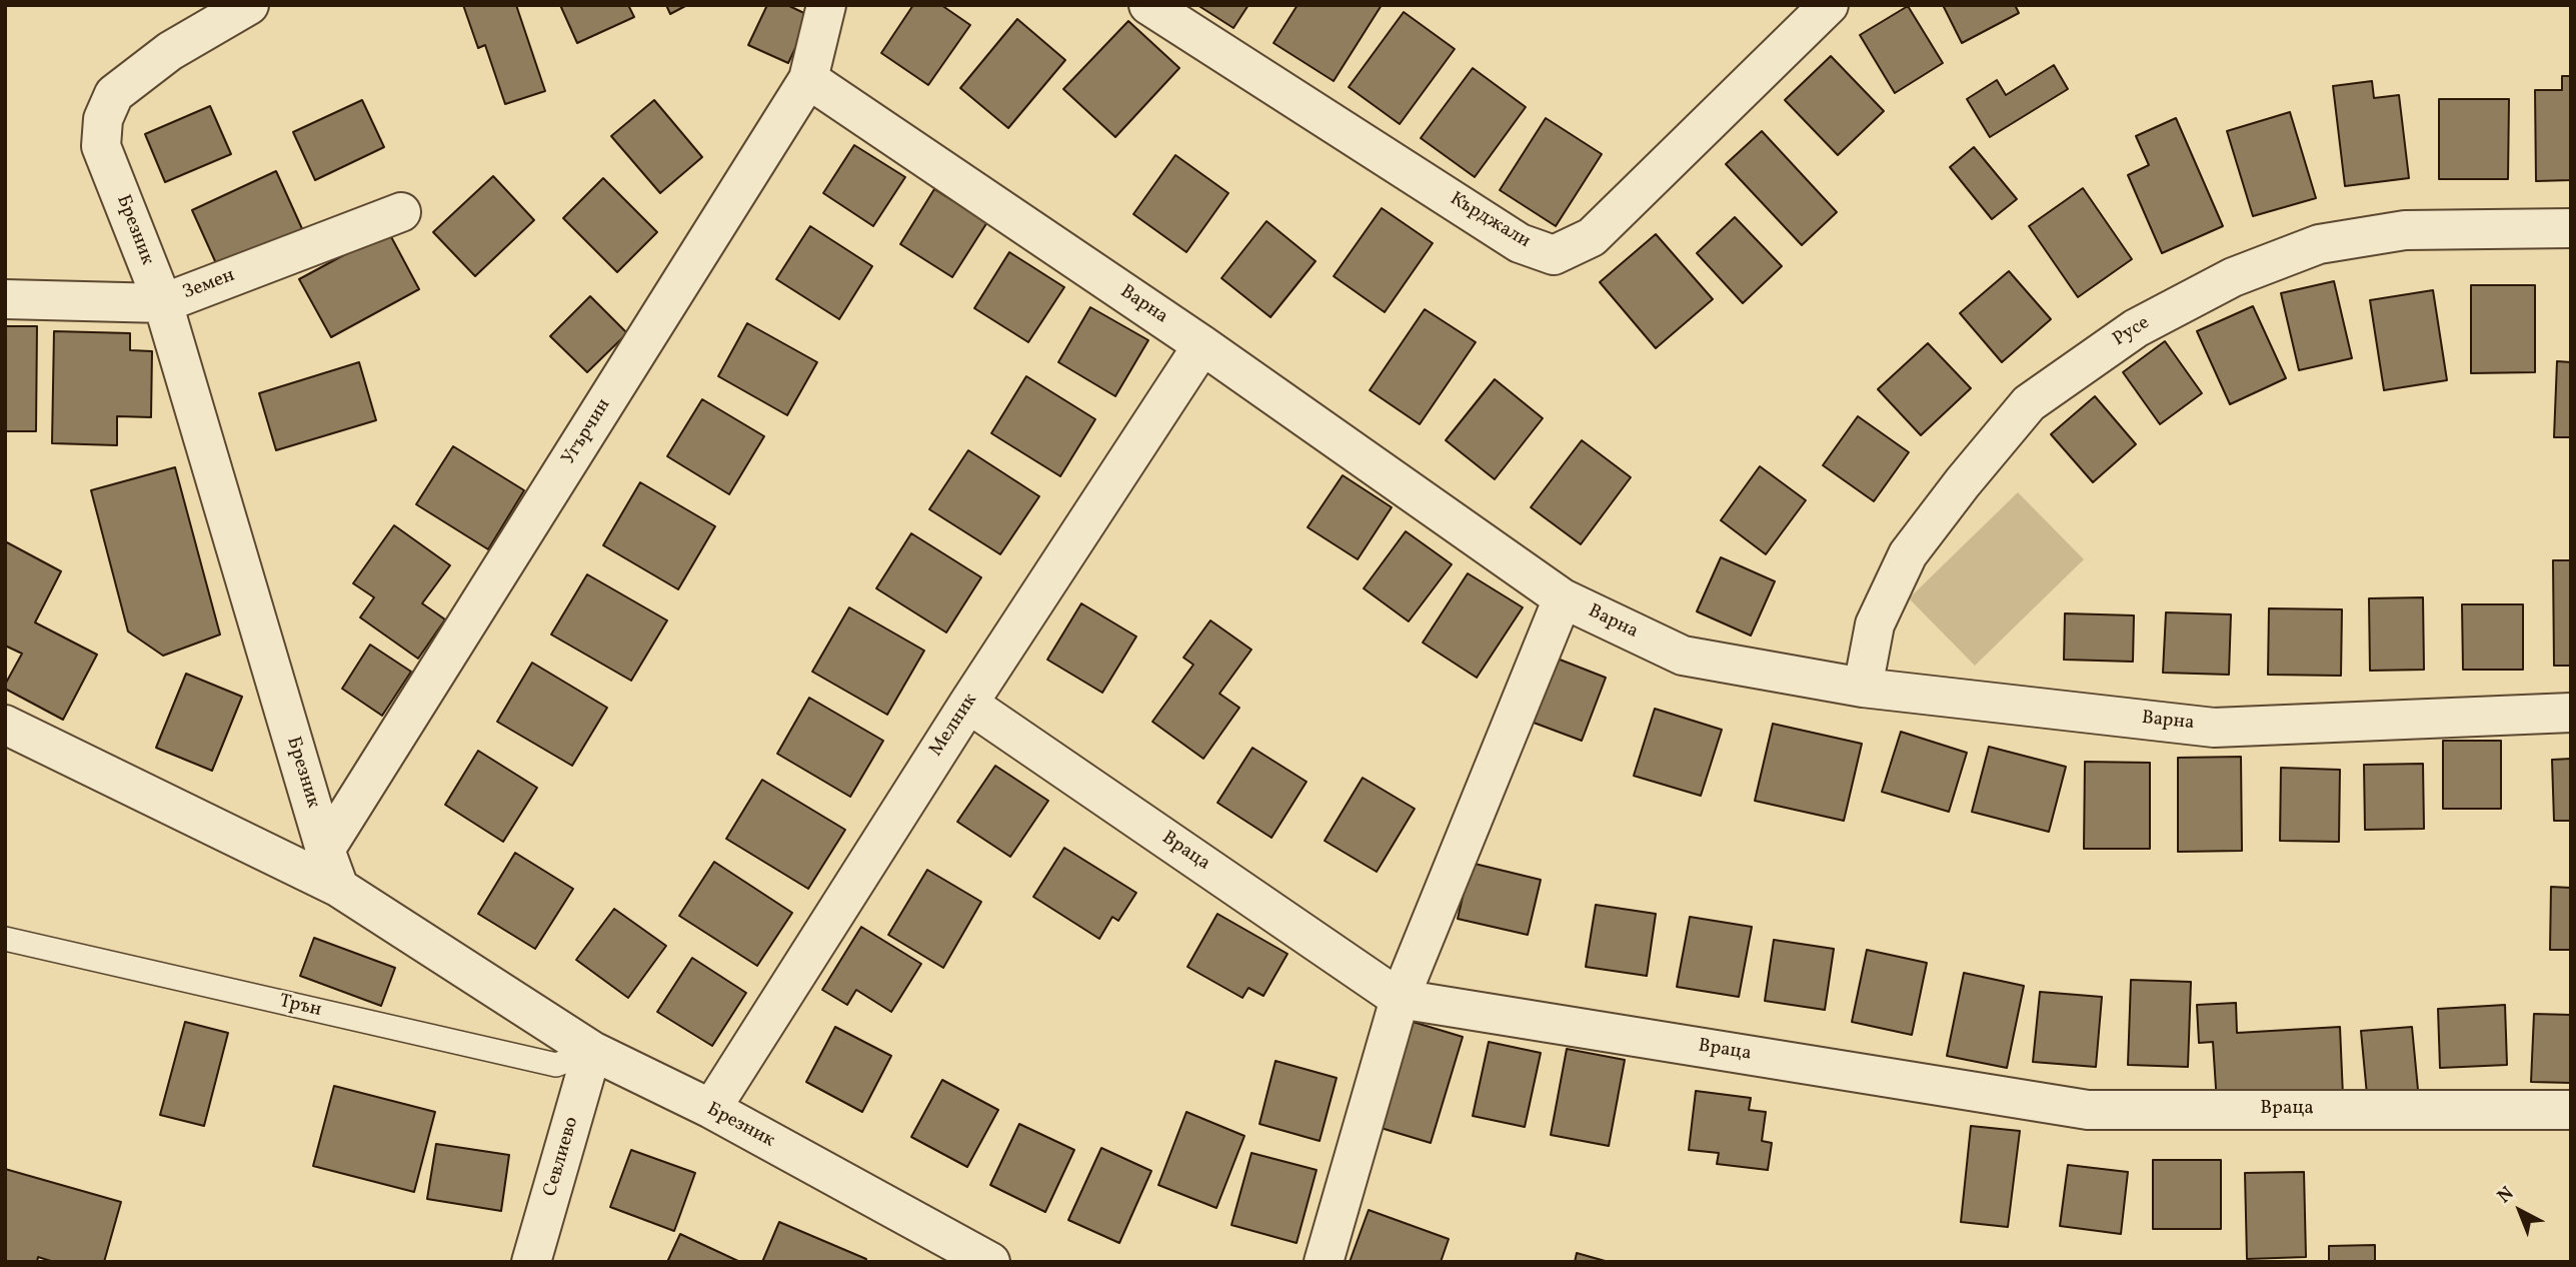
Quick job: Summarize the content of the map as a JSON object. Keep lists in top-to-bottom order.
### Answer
{
  "streets": {
    "street": [
      "Кърджали",
      "Брезник",
      "Земен",
      "Варна",
      "Русе",
      "Угърчин",
      "Мелник",
      "Враца",
      "Севлиево"
    ],
    "lane": ["Трън"]
  },
  "crossings": [
    ["Брезник", "Земен"],
    ["Брезник", "Угърчин"],
    ["Брезник", "Мелник"],
    ["Брезник", "Трън"],
    ["Брезник", "Севлиево"],
    ["Варна", "Русе"],
    ["Варна", "Угърчин"],
    ["Варна", "Мелник"],
    ["Мелник", "Враца"],
    ["Трън", "Севлиево"]
  ],
  "north": "top left"
}
